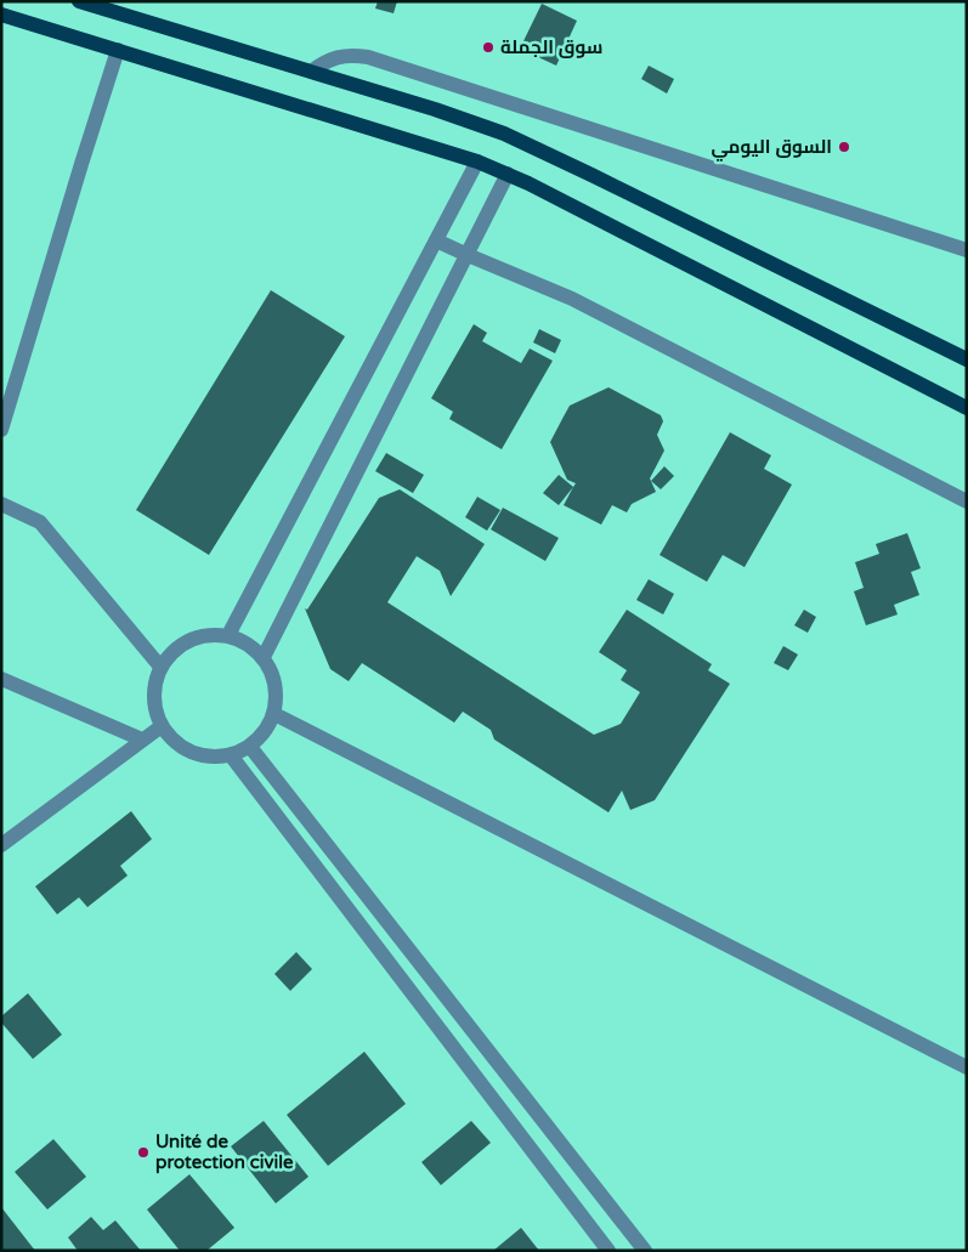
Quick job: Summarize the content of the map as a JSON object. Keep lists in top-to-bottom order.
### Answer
{
  "places": ["سوق الجملة", "السوق اليومي", "Unité de protection civile"]
}
